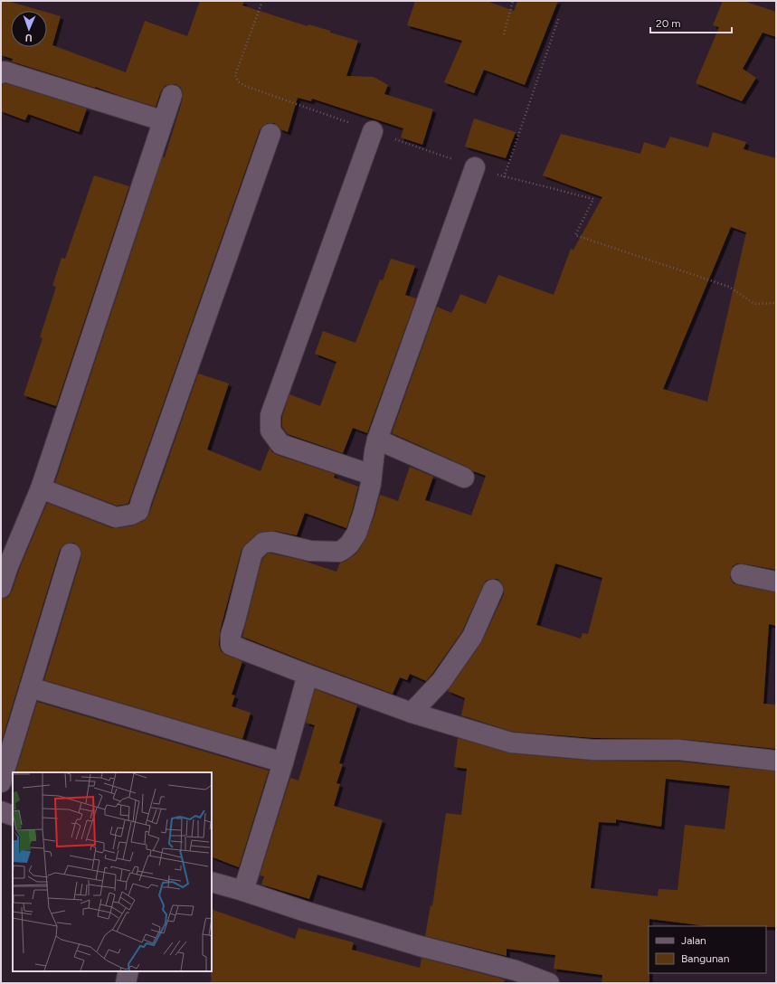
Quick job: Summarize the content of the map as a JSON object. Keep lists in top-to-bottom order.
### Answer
{
  "legend": ["Jalan", "Bangunan"],
  "scale_bar": "20 m",
  "north": "bottom"
}
